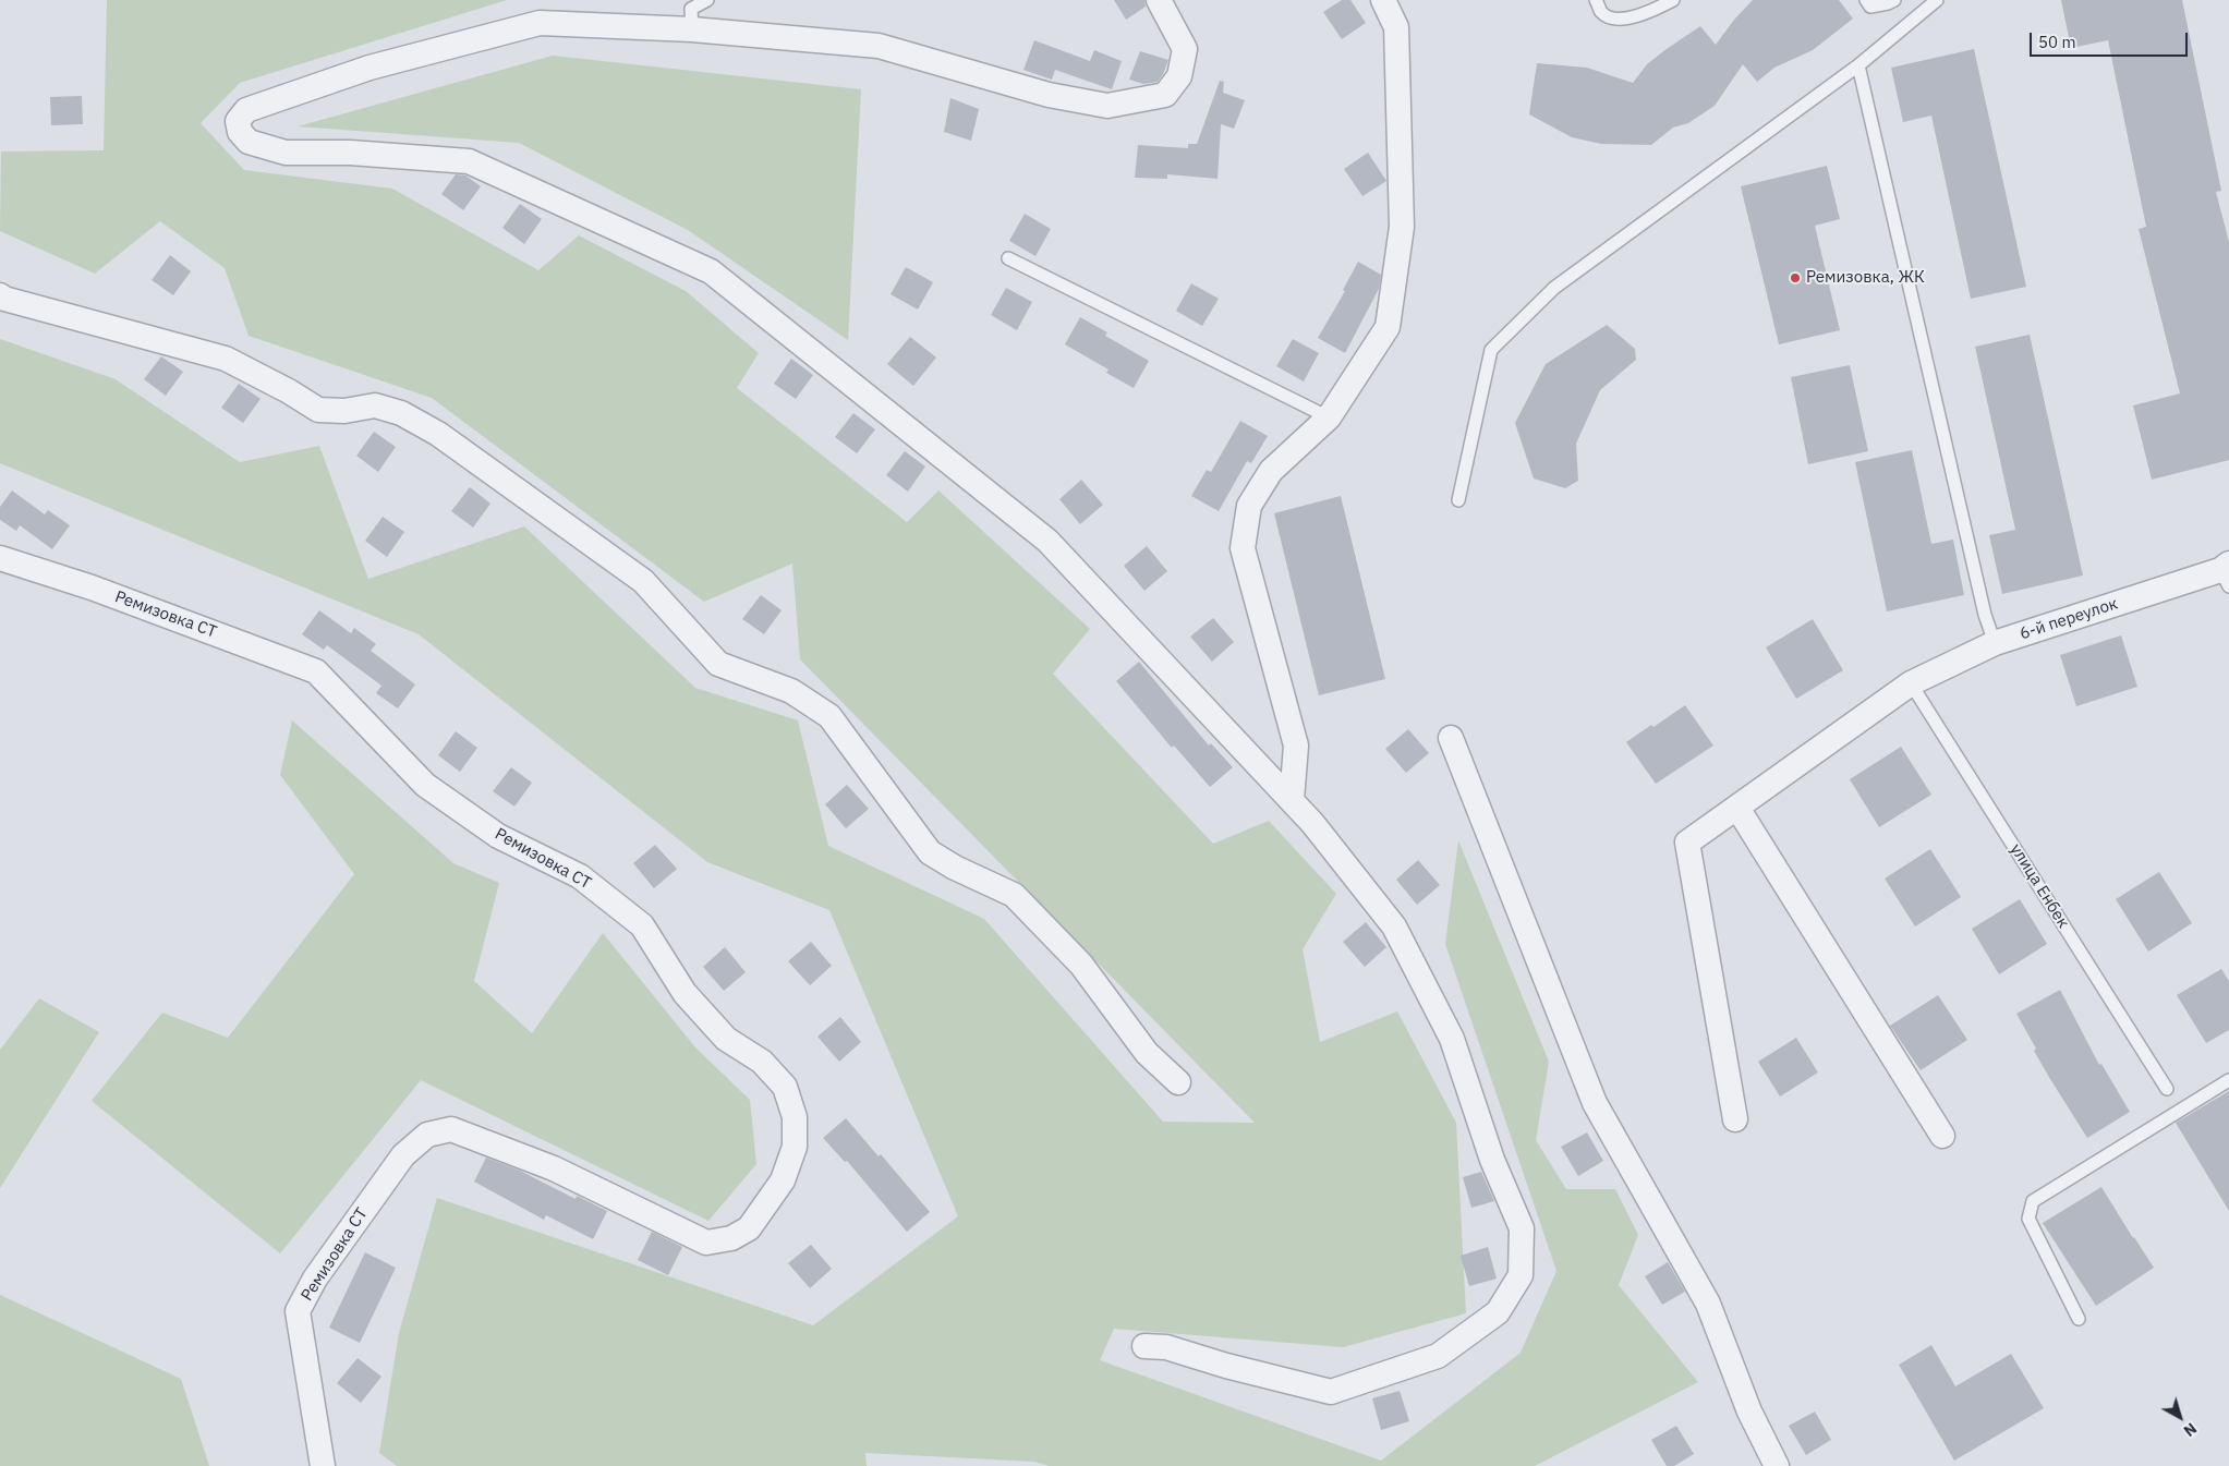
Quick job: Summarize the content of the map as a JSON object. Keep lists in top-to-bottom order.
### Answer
{
  "streets": {
    "street": ["Ремизовка СТ", "6-й переулок"],
    "lane": ["улица Енбек"]
  },
  "crossings": [
    ["6-й переулок", "улица Енбек"]
  ],
  "places": ["Ремизовка, ЖК"],
  "scale_bar": "50 m",
  "north": "bottom right"
}
